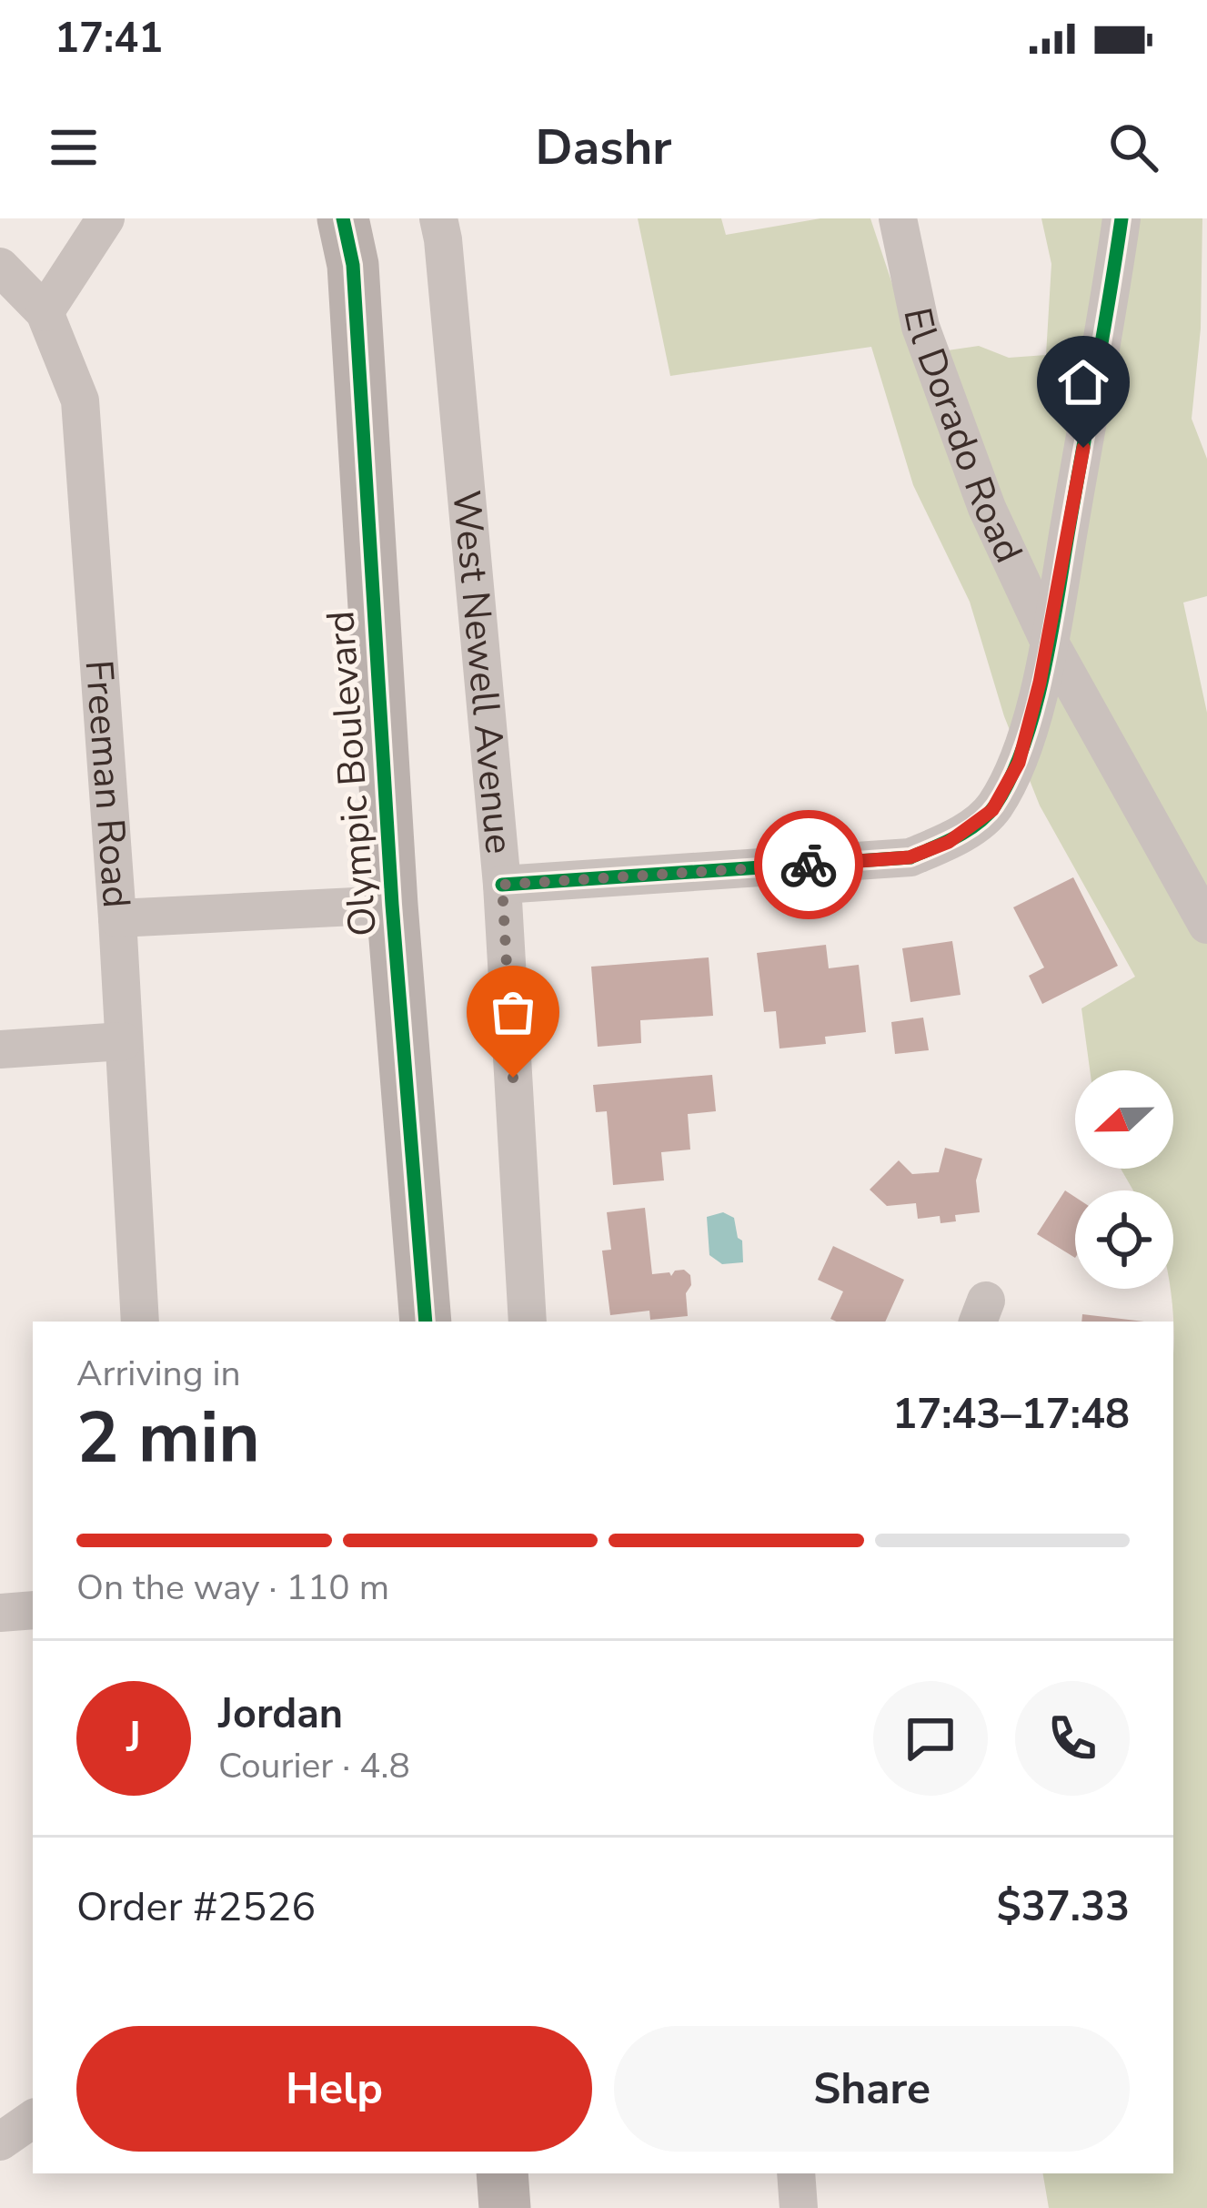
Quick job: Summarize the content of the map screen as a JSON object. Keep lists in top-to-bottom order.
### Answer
{
  "streets": {
    "main road": ["Olympic Boulevard"],
    "street": ["El Dorado Road", "West Newell Avenue", "Freeman Road"]
  },
  "north": "left",
  "page": {
    "status": "17:41",
    "header": "Dashr",
    "heading": ["2 min", "Arriving in", "17:43–17:48"],
    "panel": [
      "Jordan",
      "Courier · 4.8",
      "Order #2526",
      "$37.33"
    ],
    "bar": "On the way · 110 m",
    "round": "J",
    "buttons": ["Help", "Share"]
  }
}
